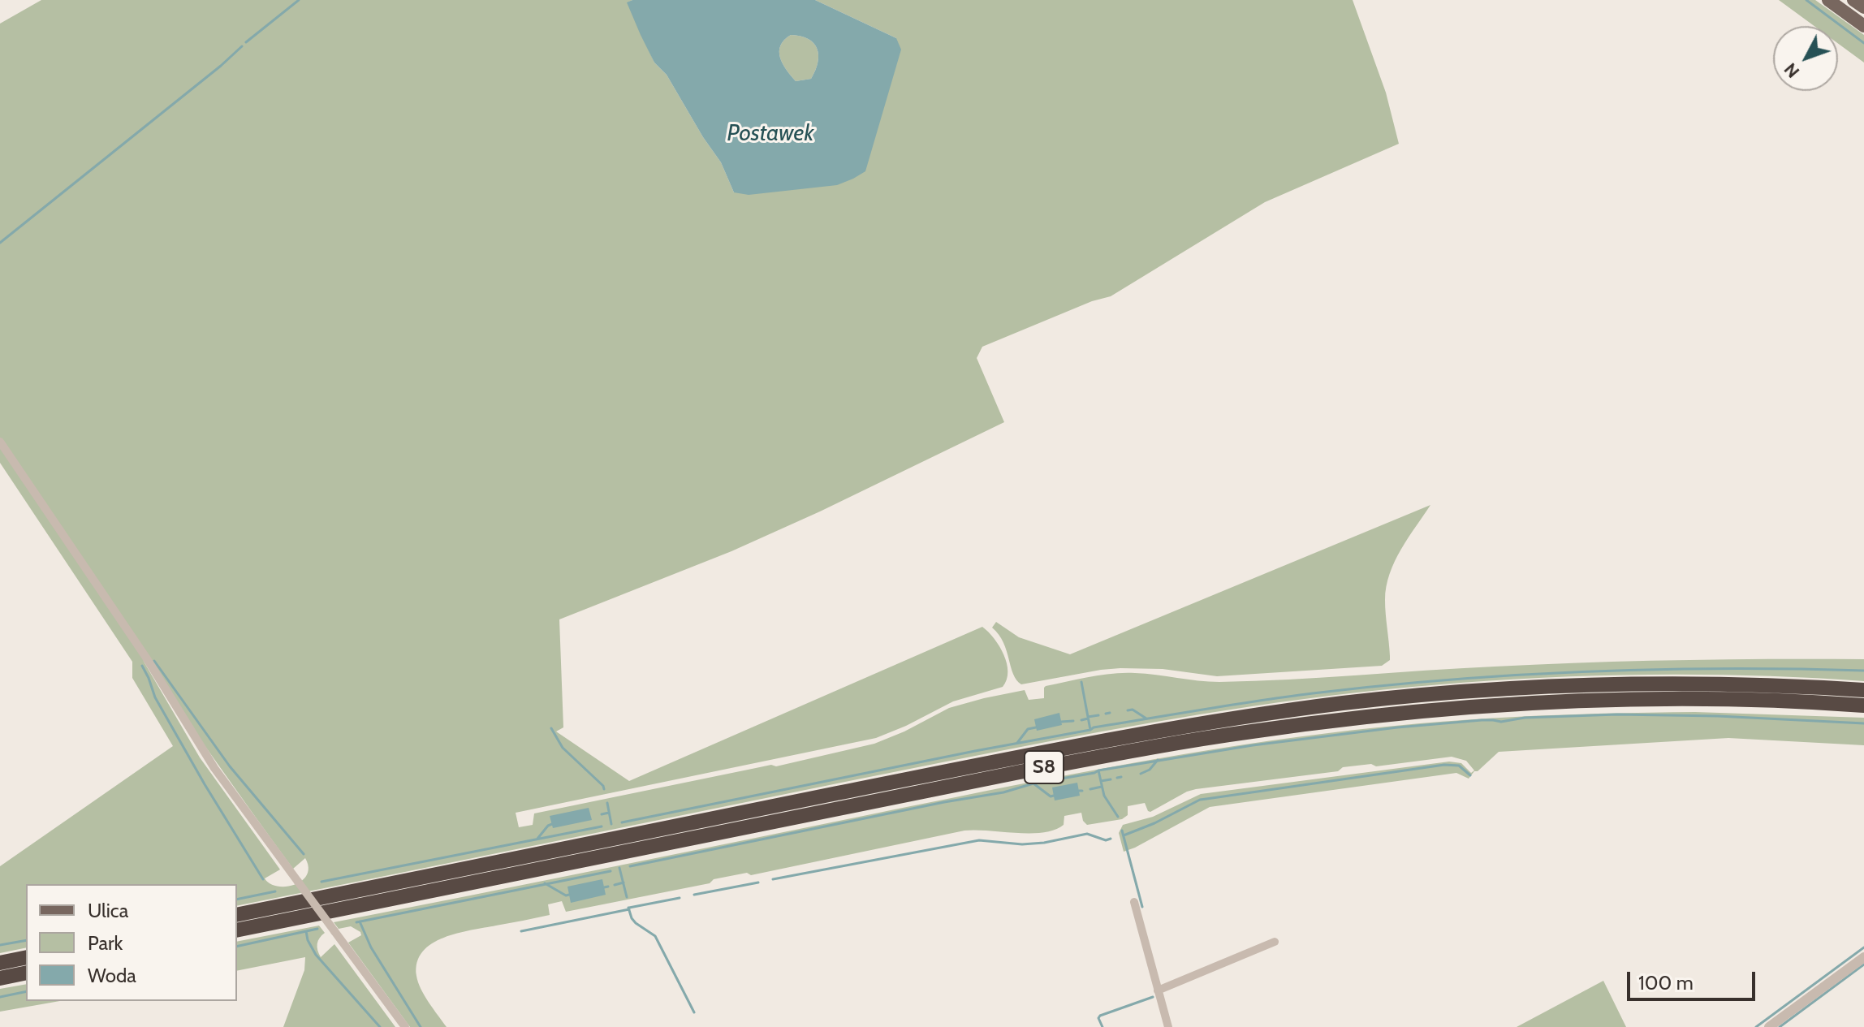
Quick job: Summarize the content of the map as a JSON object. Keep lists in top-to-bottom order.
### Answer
{
  "streets": {
    "highway": ["S8"]
  },
  "water": ["Postawek"],
  "legend": ["Ulica", "Park", "Woda"],
  "scale_bar": "100 m",
  "north": "bottom left"
}
